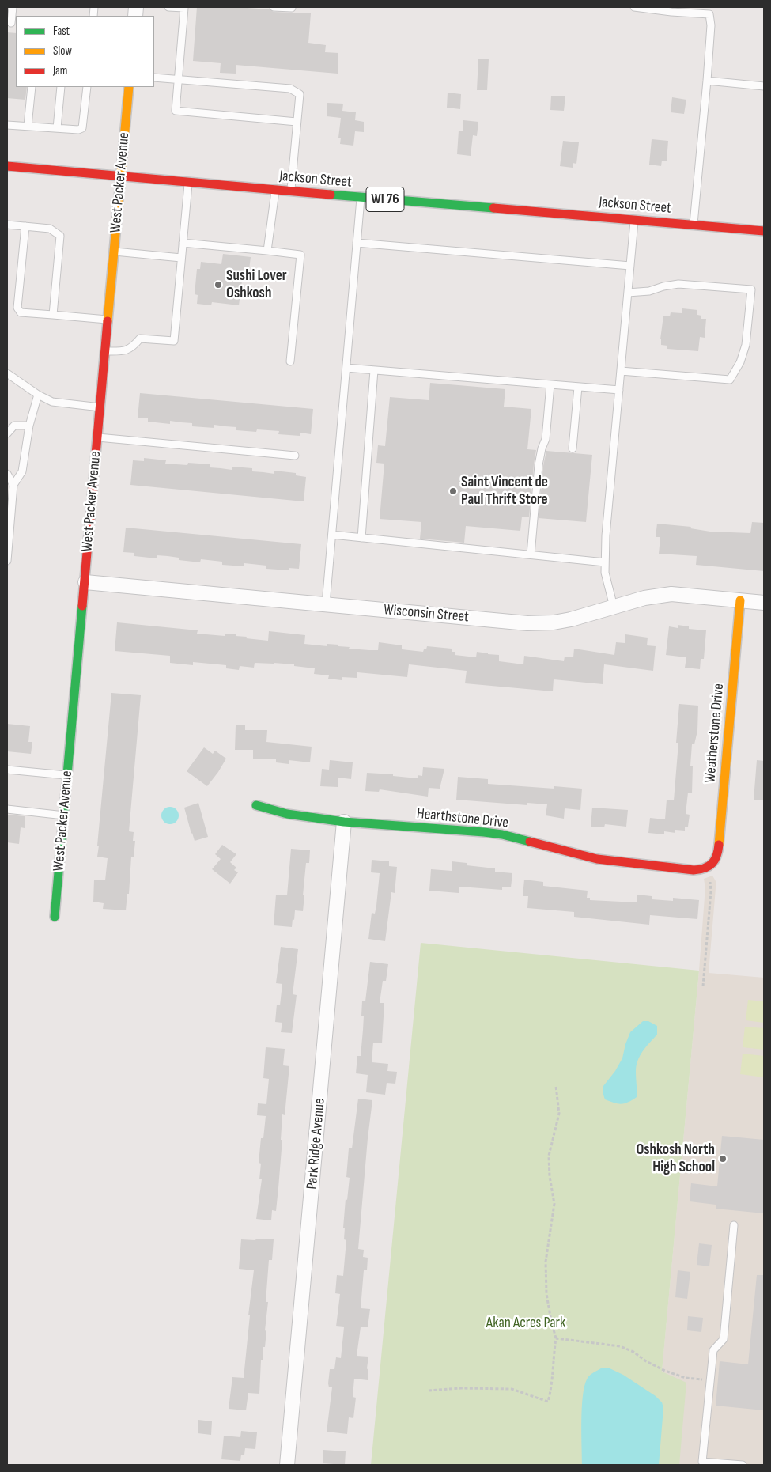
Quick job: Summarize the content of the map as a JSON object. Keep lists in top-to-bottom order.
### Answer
{
  "streets": {
    "street": [
      "Jackson Street",
      "West Packer Avenue",
      "WI 76",
      "Wisconsin Street",
      "Weatherstone Drive",
      "Hearthstone Drive",
      "Park Ridge Avenue"
    ]
  },
  "crossings": [
    ["Jackson Street", "West Packer Avenue"],
    ["West Packer Avenue", "Wisconsin Street"],
    ["Wisconsin Street", "Weatherstone Drive"],
    ["Weatherstone Drive", "Hearthstone Drive"],
    ["Hearthstone Drive", "Park Ridge Avenue"]
  ],
  "parks": ["Akan Acres Park"],
  "places": ["Sushi Lover Oshkosh", "Saint Vincent de Paul Thrift Store", "Oshkosh North High School"],
  "legend": ["Fast", "Slow", "Jam"]
}
